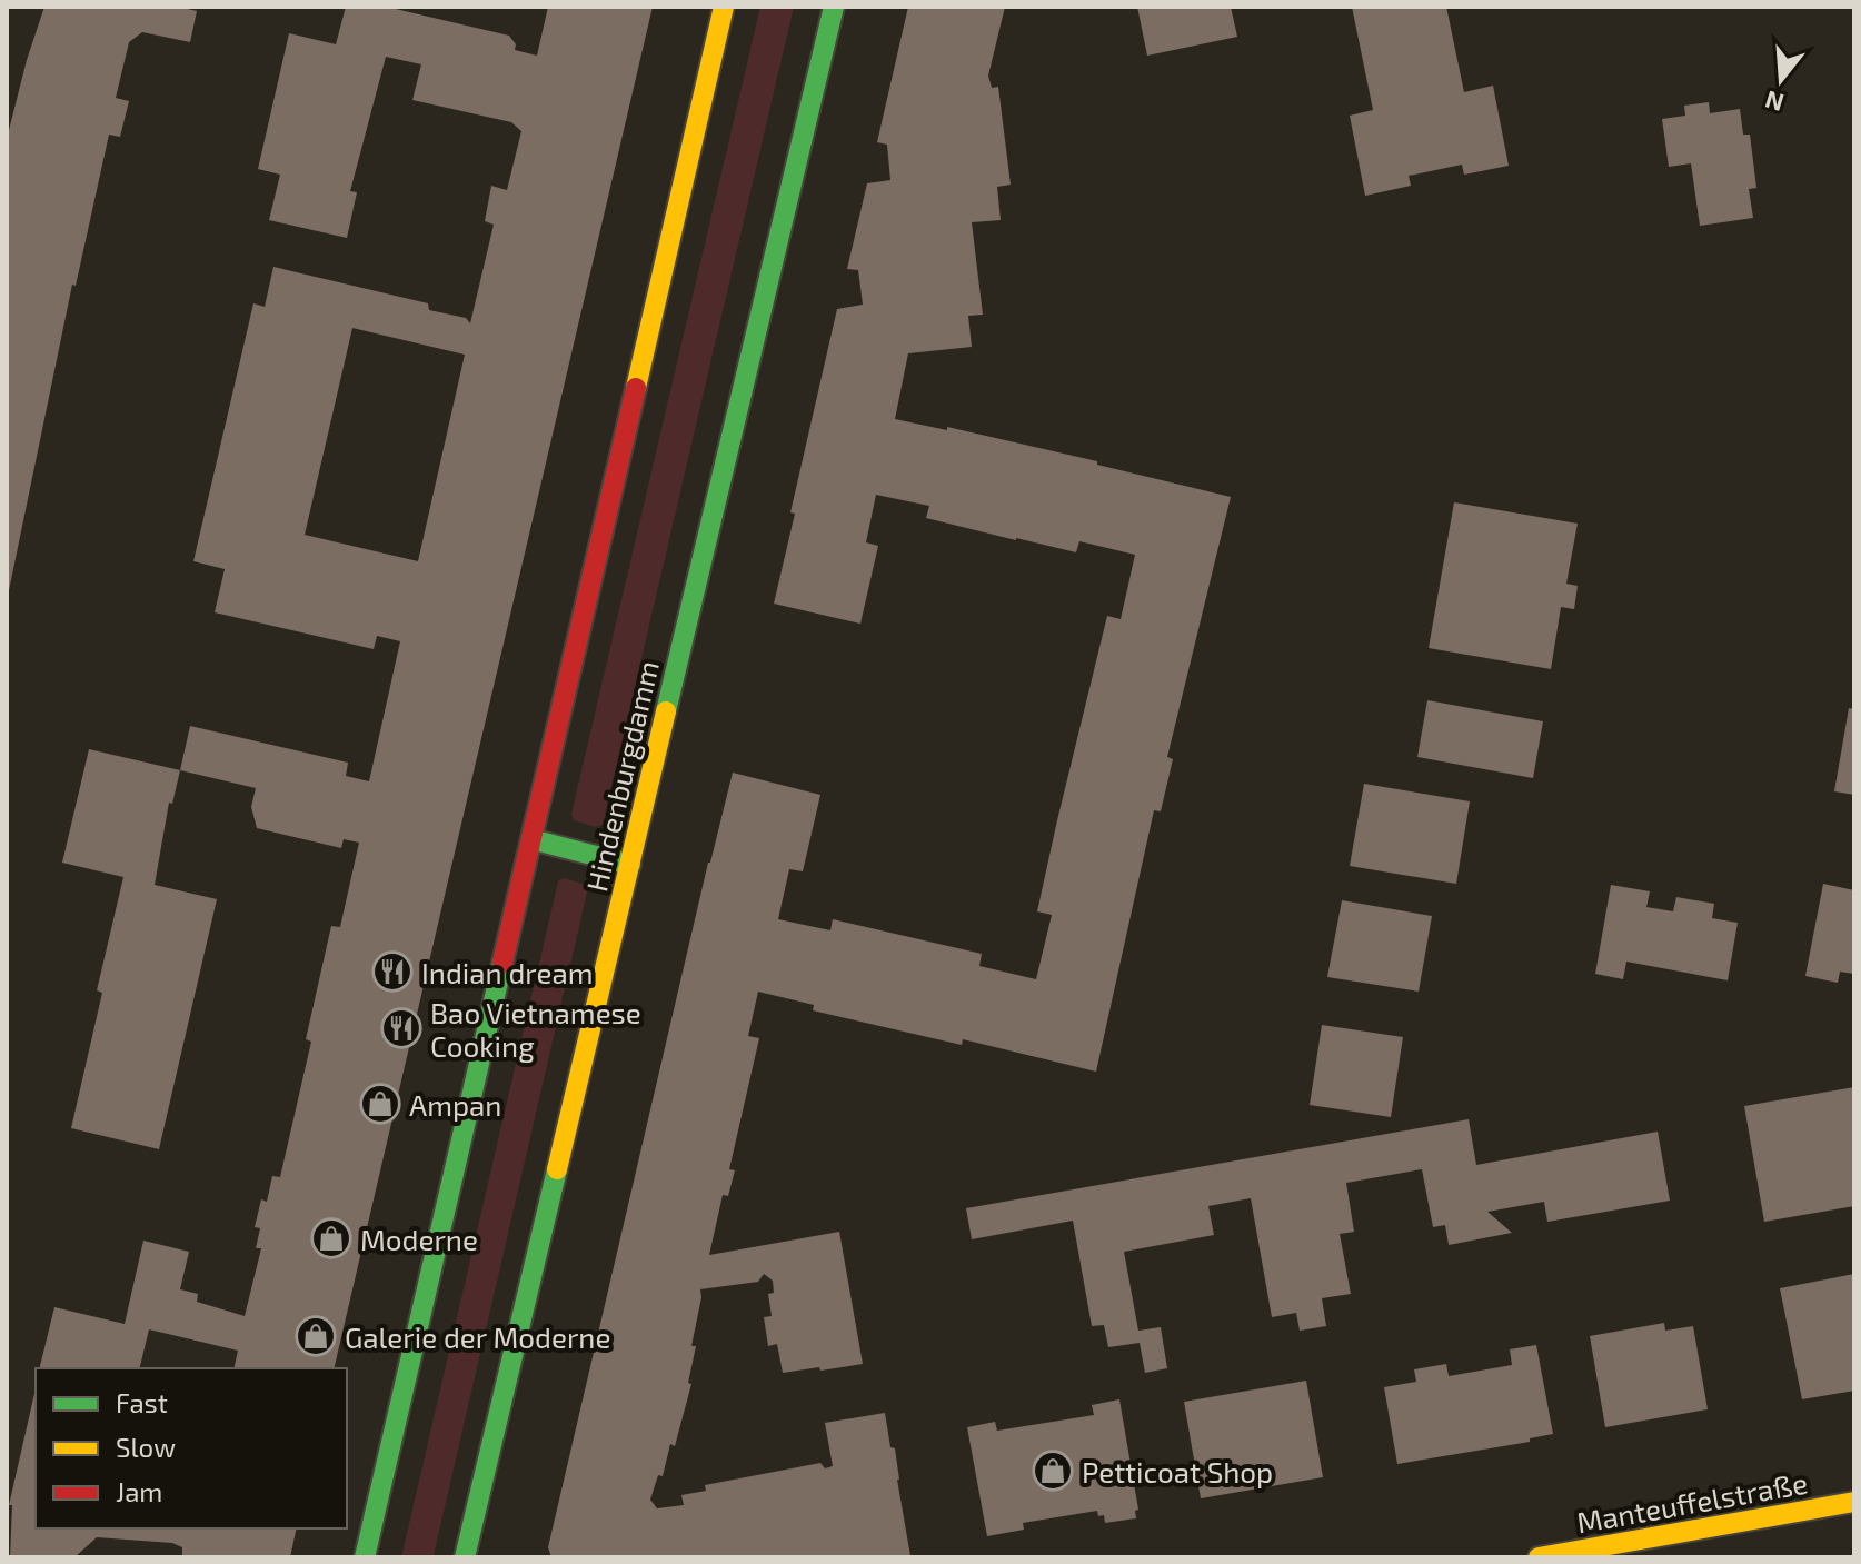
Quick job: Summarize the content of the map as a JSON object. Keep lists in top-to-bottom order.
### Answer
{
  "streets": {
    "main road": ["Hindenburgdamm", "Manteuffelstraße"]
  },
  "places": {
    "restaurant": ["Indian dream", "Bao Vietnamese Cooking"],
    "shop": [
      "Ampan",
      "Moderne",
      "Galerie der Moderne",
      "Petticoat Shop"
    ]
  },
  "legend": ["Fast", "Slow", "Jam"],
  "north": "bottom"
}
